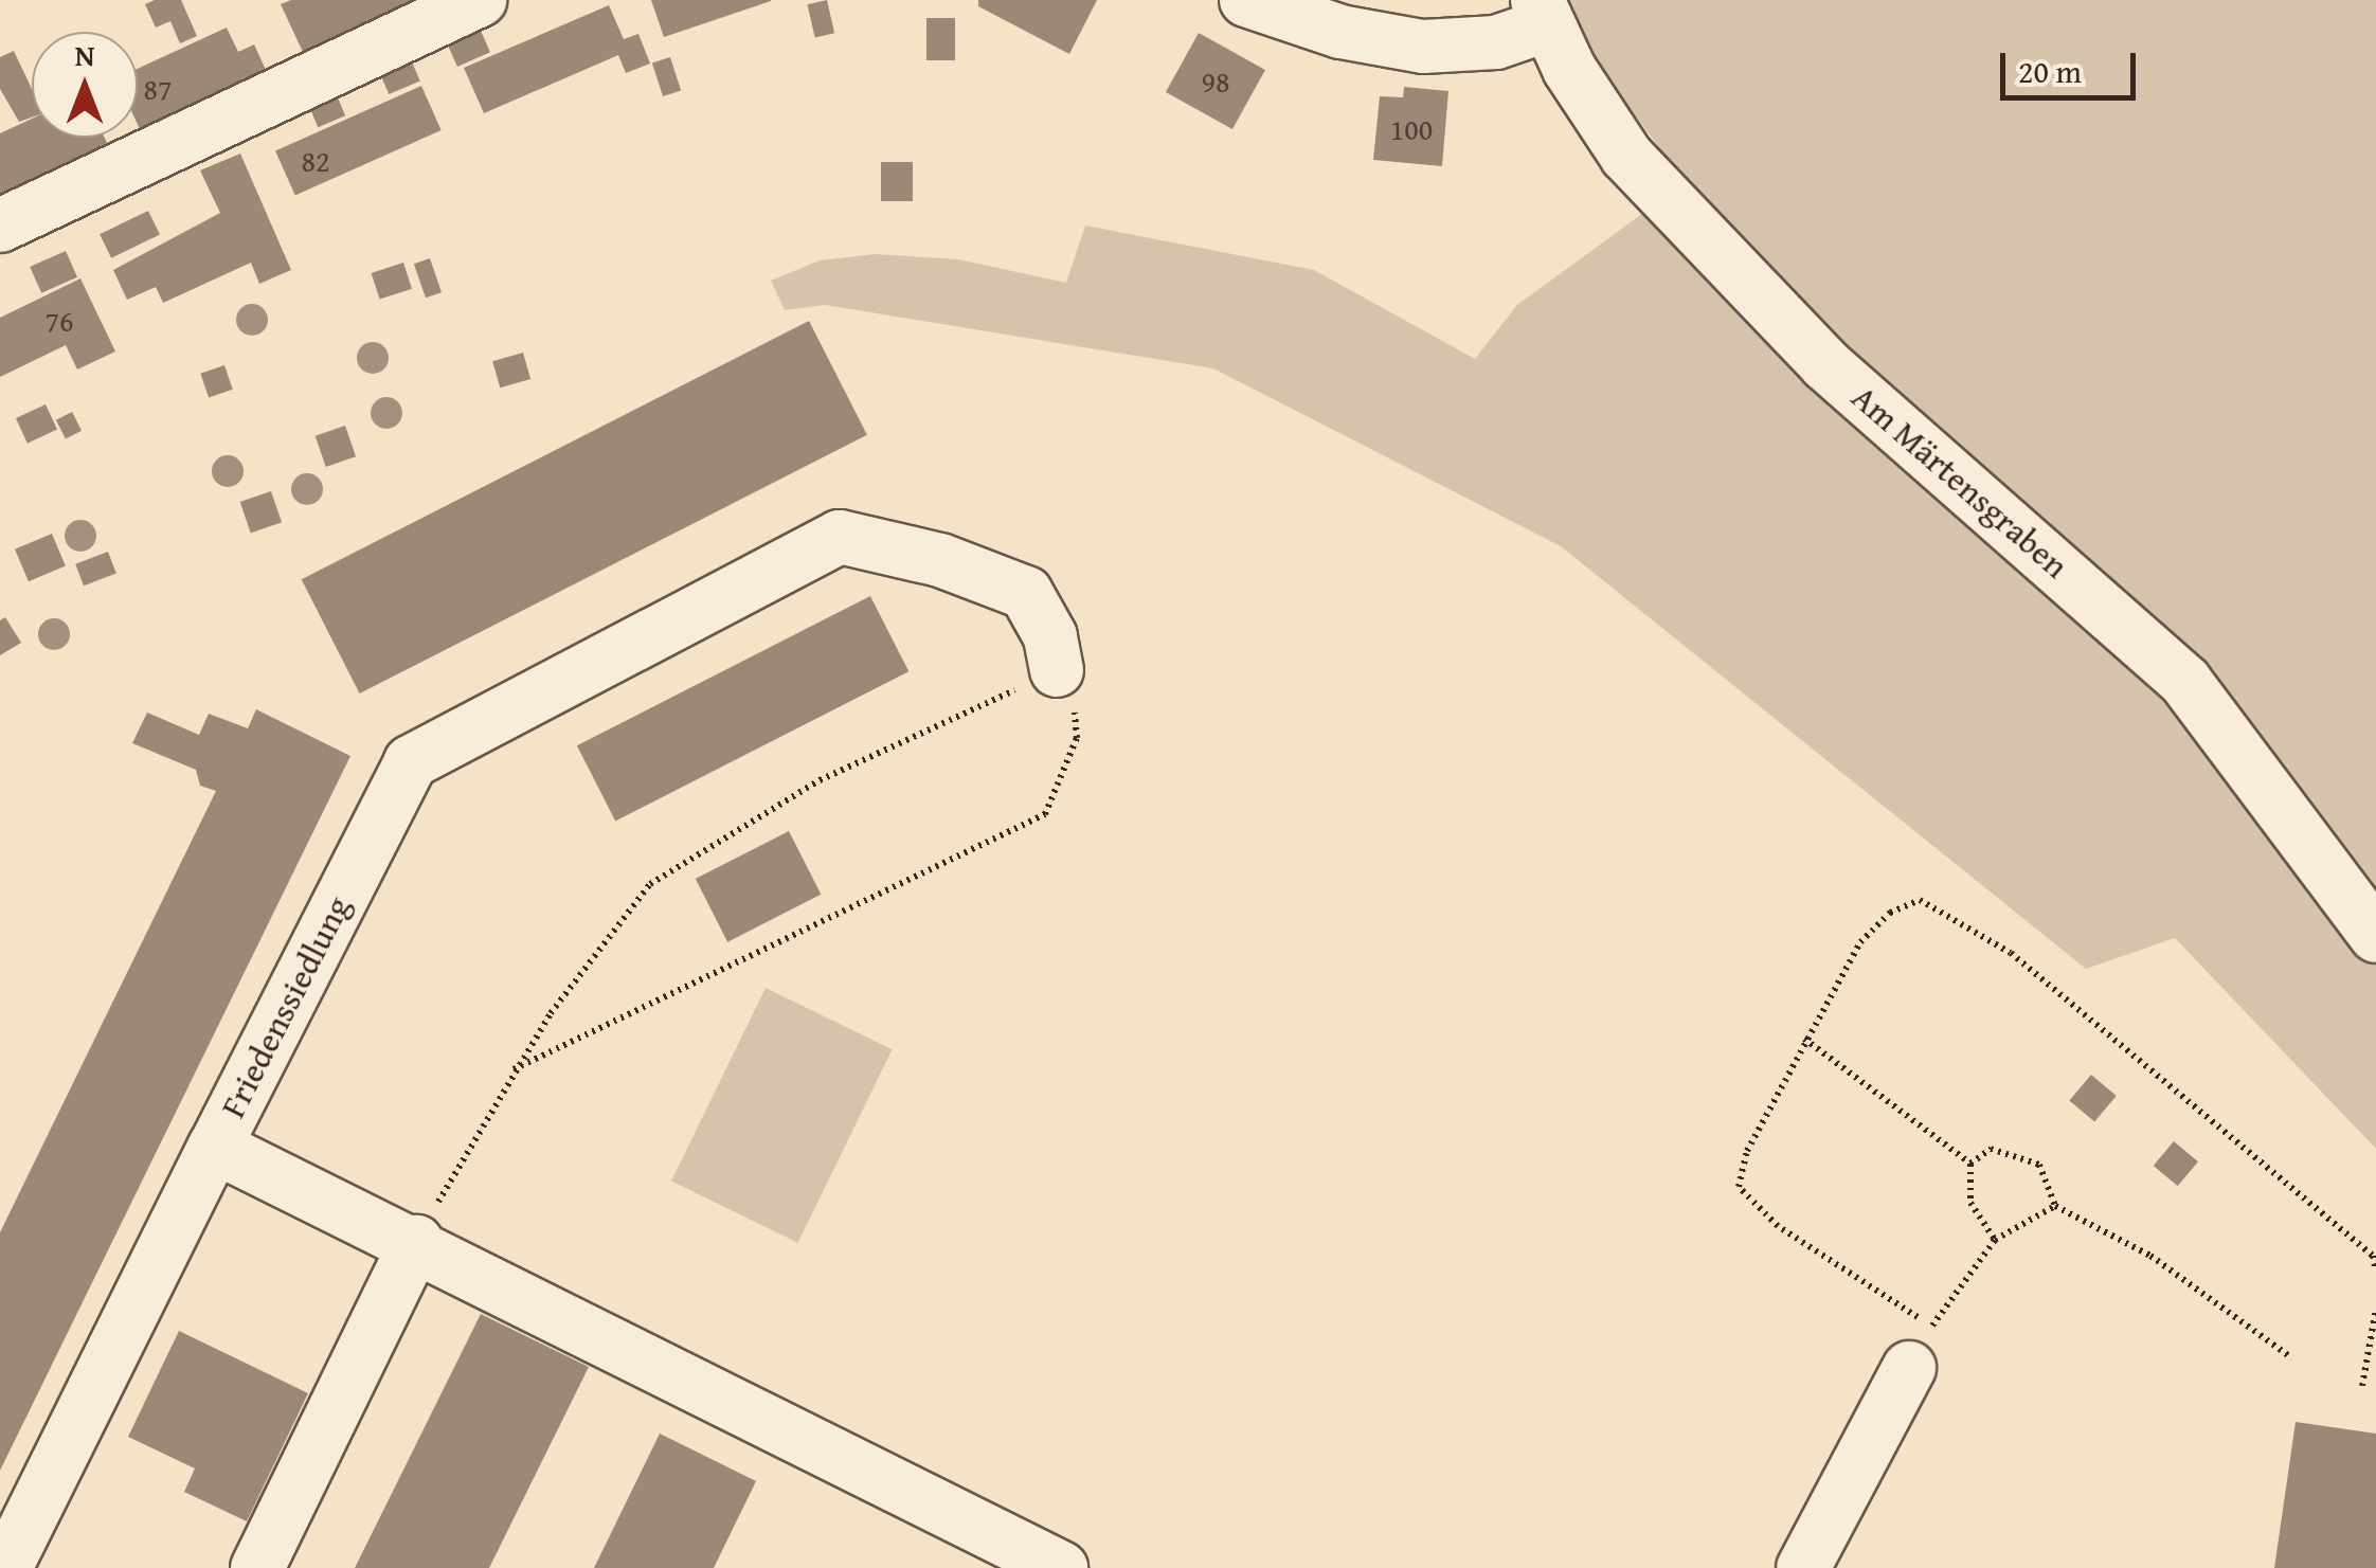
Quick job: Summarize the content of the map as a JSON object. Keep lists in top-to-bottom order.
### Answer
{
  "streets": {
    "street": ["Am Märtensgraben", "Friedenssiedlung"]
  },
  "house_numbers": [
    "98",
    "87",
    "100",
    "82",
    "76"
  ],
  "scale_bar": "20 m",
  "north": "top"
}
